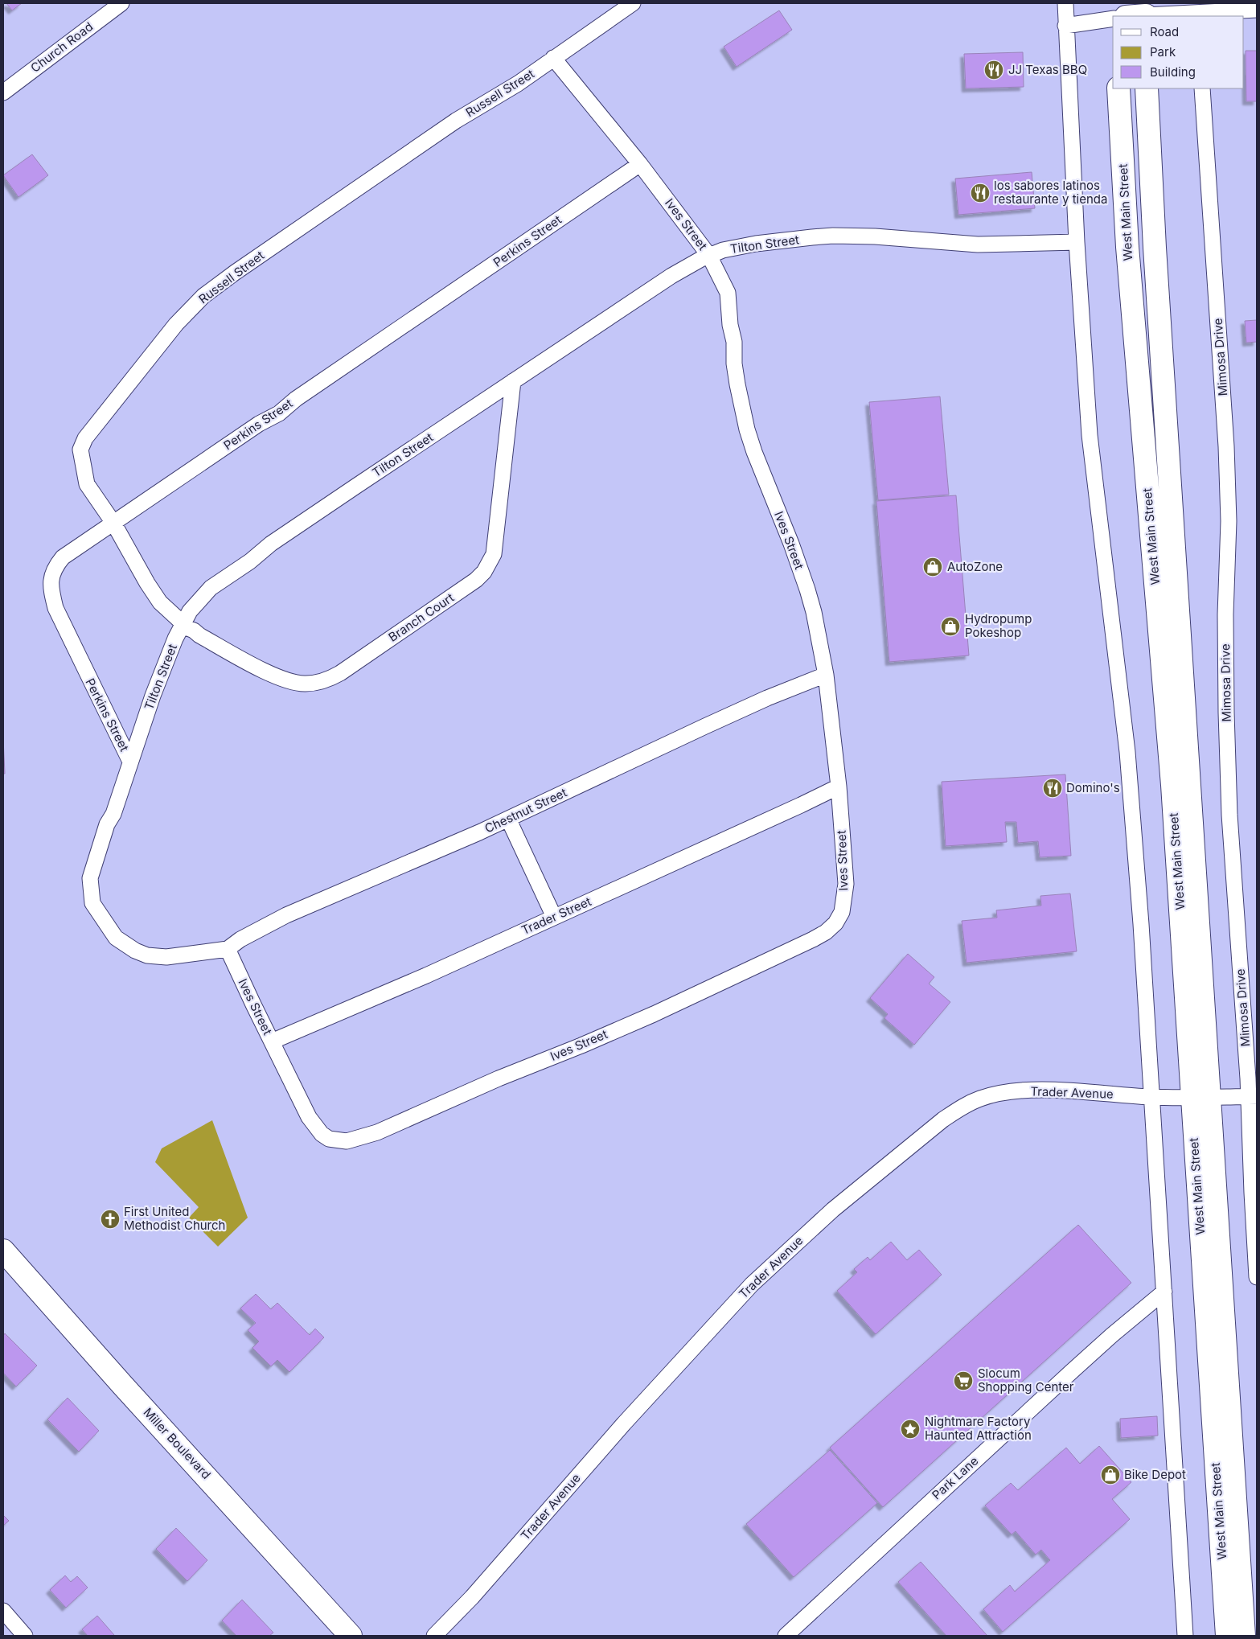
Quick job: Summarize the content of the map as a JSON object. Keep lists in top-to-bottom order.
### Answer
{
  "streets": {
    "main road": ["West Main Street", "Miller Boulevard"],
    "street": [
      "Church Road",
      "Russell Street",
      "Ives Street",
      "Perkins Street",
      "Tilton Street",
      "Mimosa Drive",
      "Branch Court",
      "Chestnut Street",
      "Trader Street",
      "Trader Avenue",
      "Park Lane"
    ]
  },
  "crossings": [
    ["Russell Street", "Perkins Street"],
    ["Russell Street", "Tilton Street"],
    ["Russell Street", "Branch Court"],
    ["West Main Street", "Trader Avenue"],
    ["Ives Street", "Perkins Street"],
    ["Ives Street", "Tilton Street"],
    ["Ives Street", "Chestnut Street"],
    ["Ives Street", "Trader Street"],
    ["Perkins Street", "Tilton Street"],
    ["Tilton Street", "Branch Court"],
    ["Tilton Street", "Chestnut Street"],
    ["Mimosa Drive", "Trader Avenue"]
  ],
  "places": {
    "restaurant": ["JJ Texas BBQ", "los sabores latinos restaurante y tienda", "Domino's"],
    "shop": ["AutoZone", "Hydropump Pokeshop", "Bike Depot"],
    "church": ["First United Methodist Church"],
    "supermarket": ["Slocum Shopping Center"],
    "place": ["Nightmare Factory Haunted Attraction"]
  },
  "legend": ["Road", "Park", "Building"]
}
